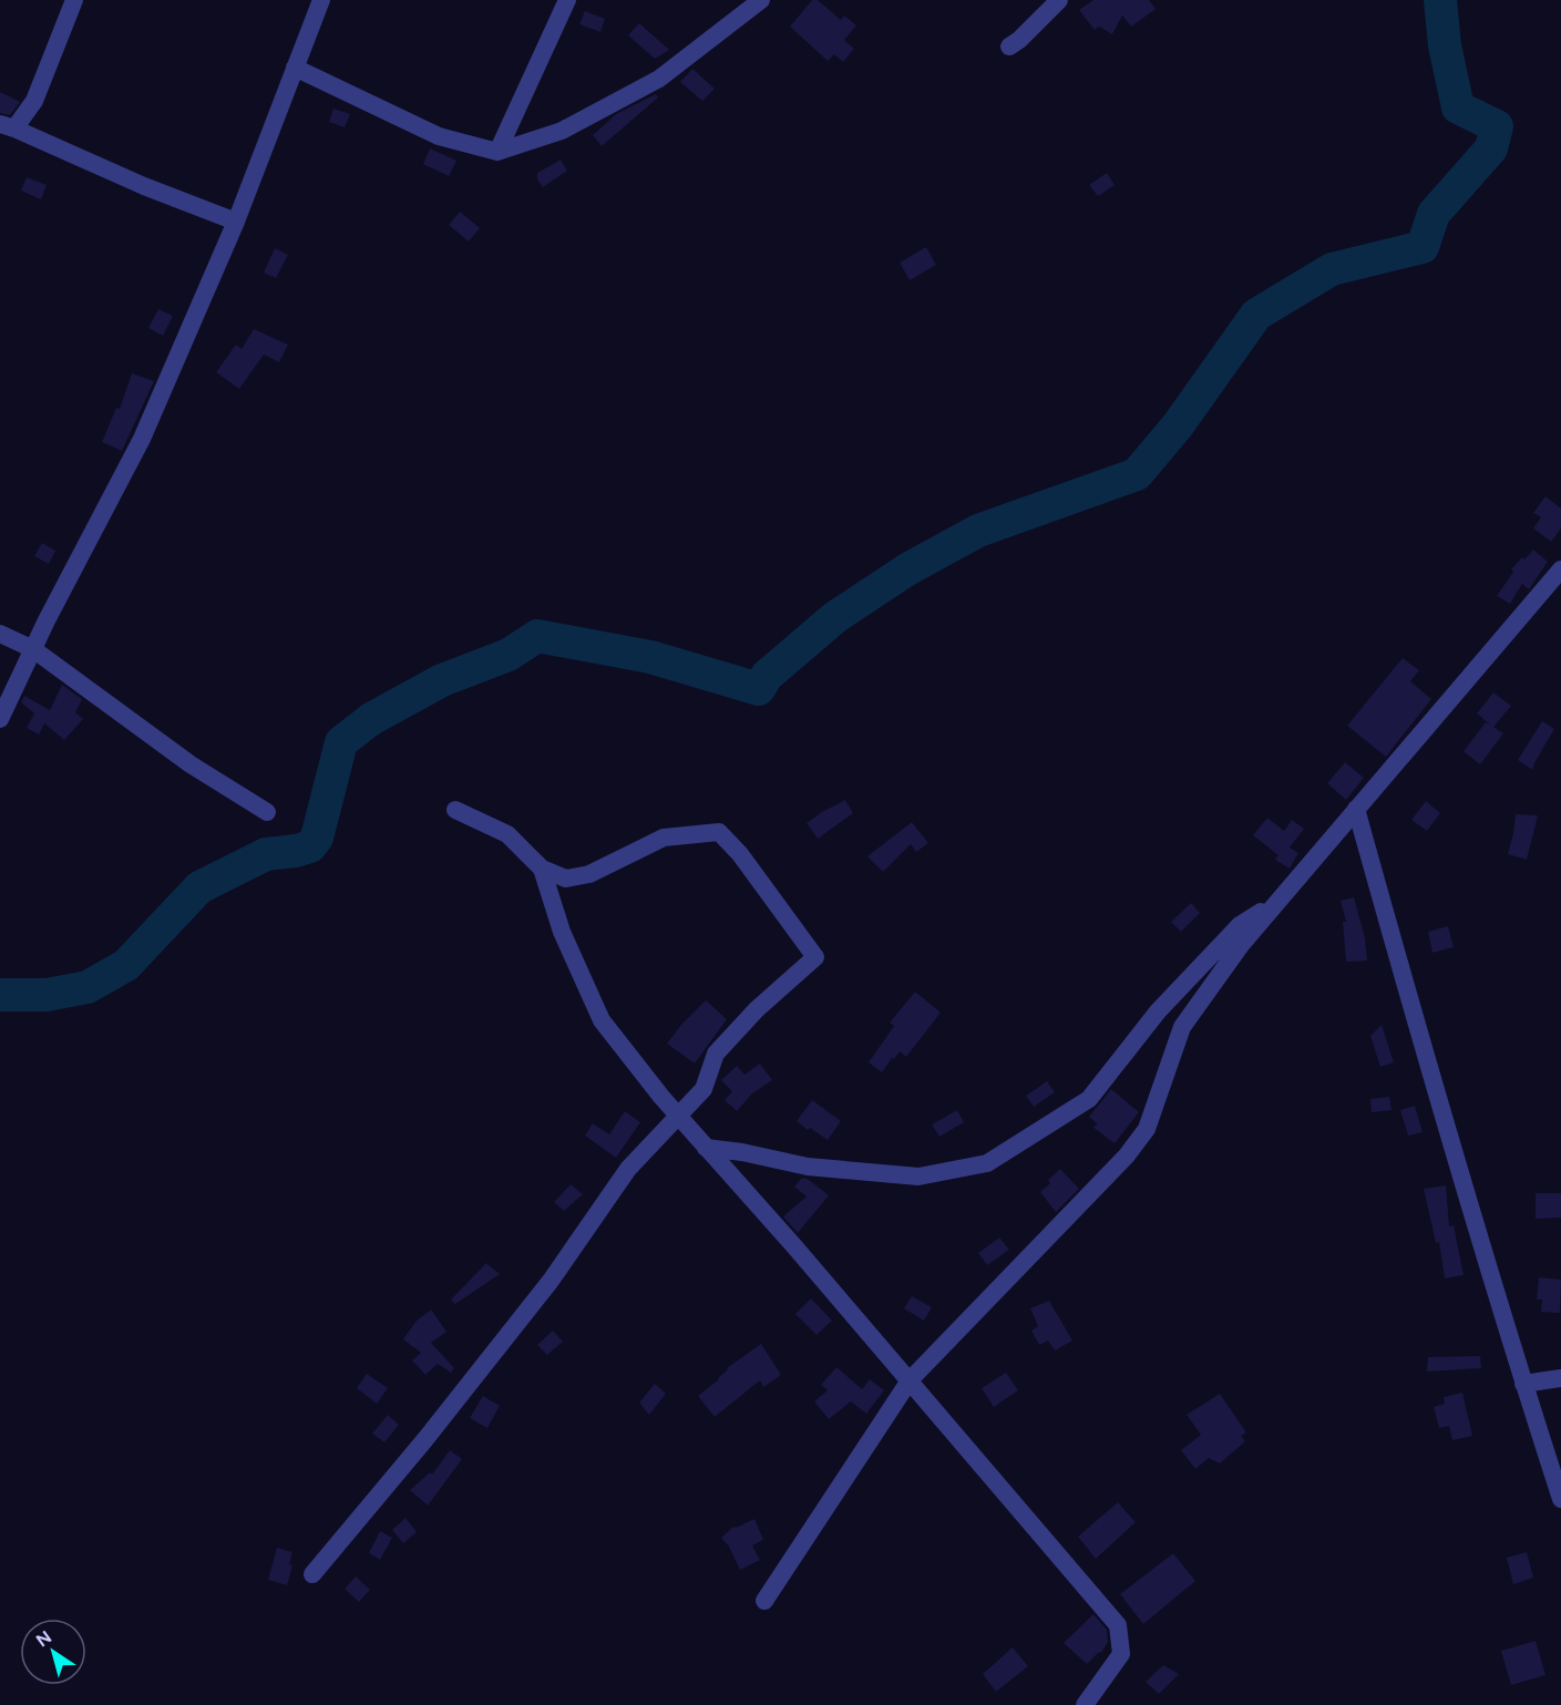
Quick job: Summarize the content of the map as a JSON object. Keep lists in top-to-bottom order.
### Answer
{
  "north": "top left"
}
